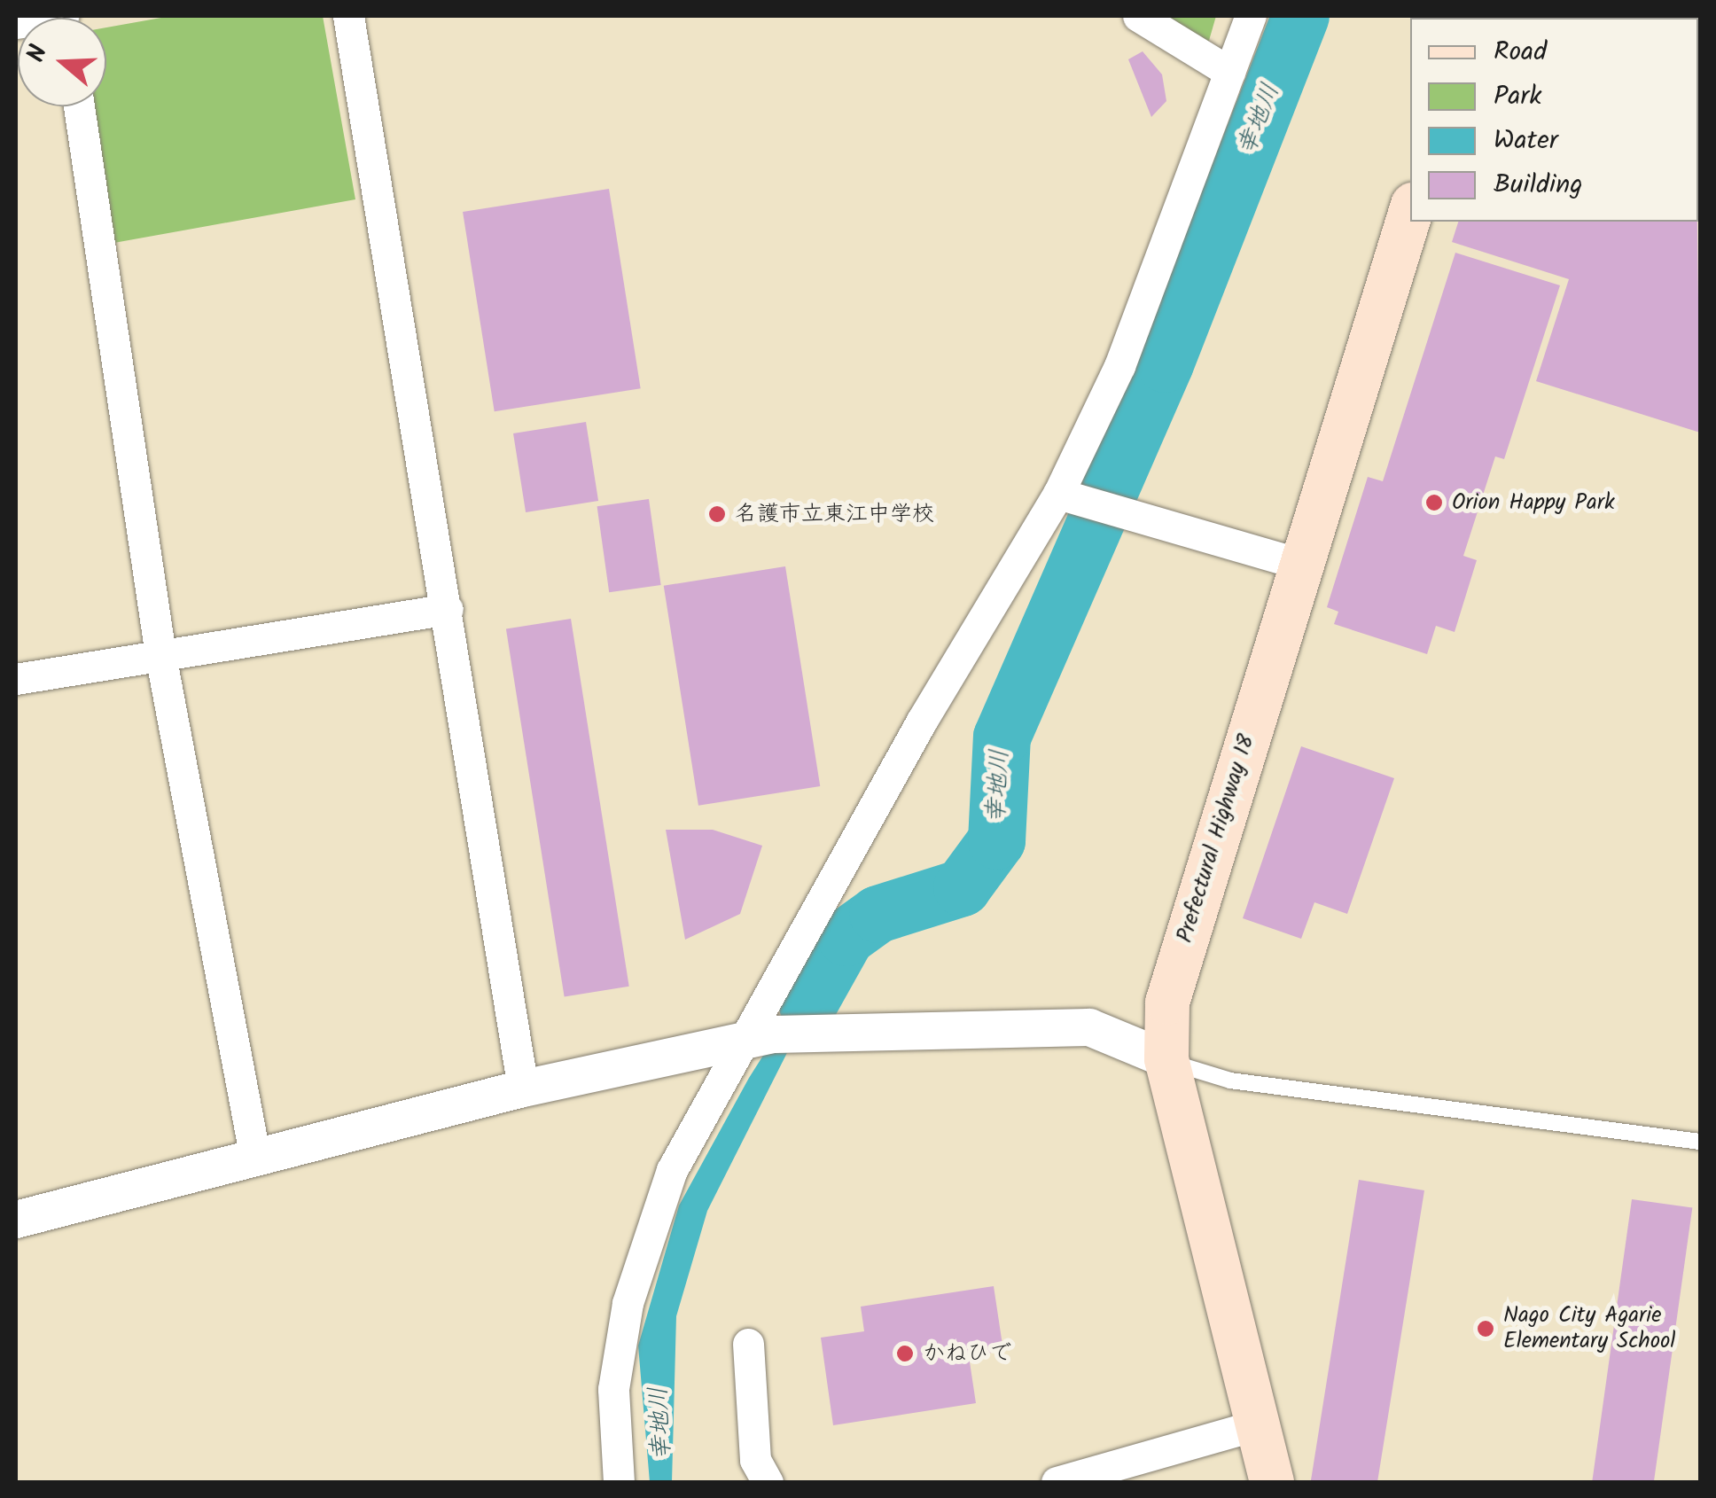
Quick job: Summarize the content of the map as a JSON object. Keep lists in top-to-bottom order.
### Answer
{
  "streets": {
    "main road": ["Prefectural Highway 18"]
  },
  "water": ["幸地川"],
  "places": [
    "Orion Happy Park",
    "名護市立東江中学校",
    "Nago City Agarie Elementary School",
    "かねひで"
  ],
  "legend": [
    "Road",
    "Park",
    "Water",
    "Building"
  ],
  "north": "left"
}
